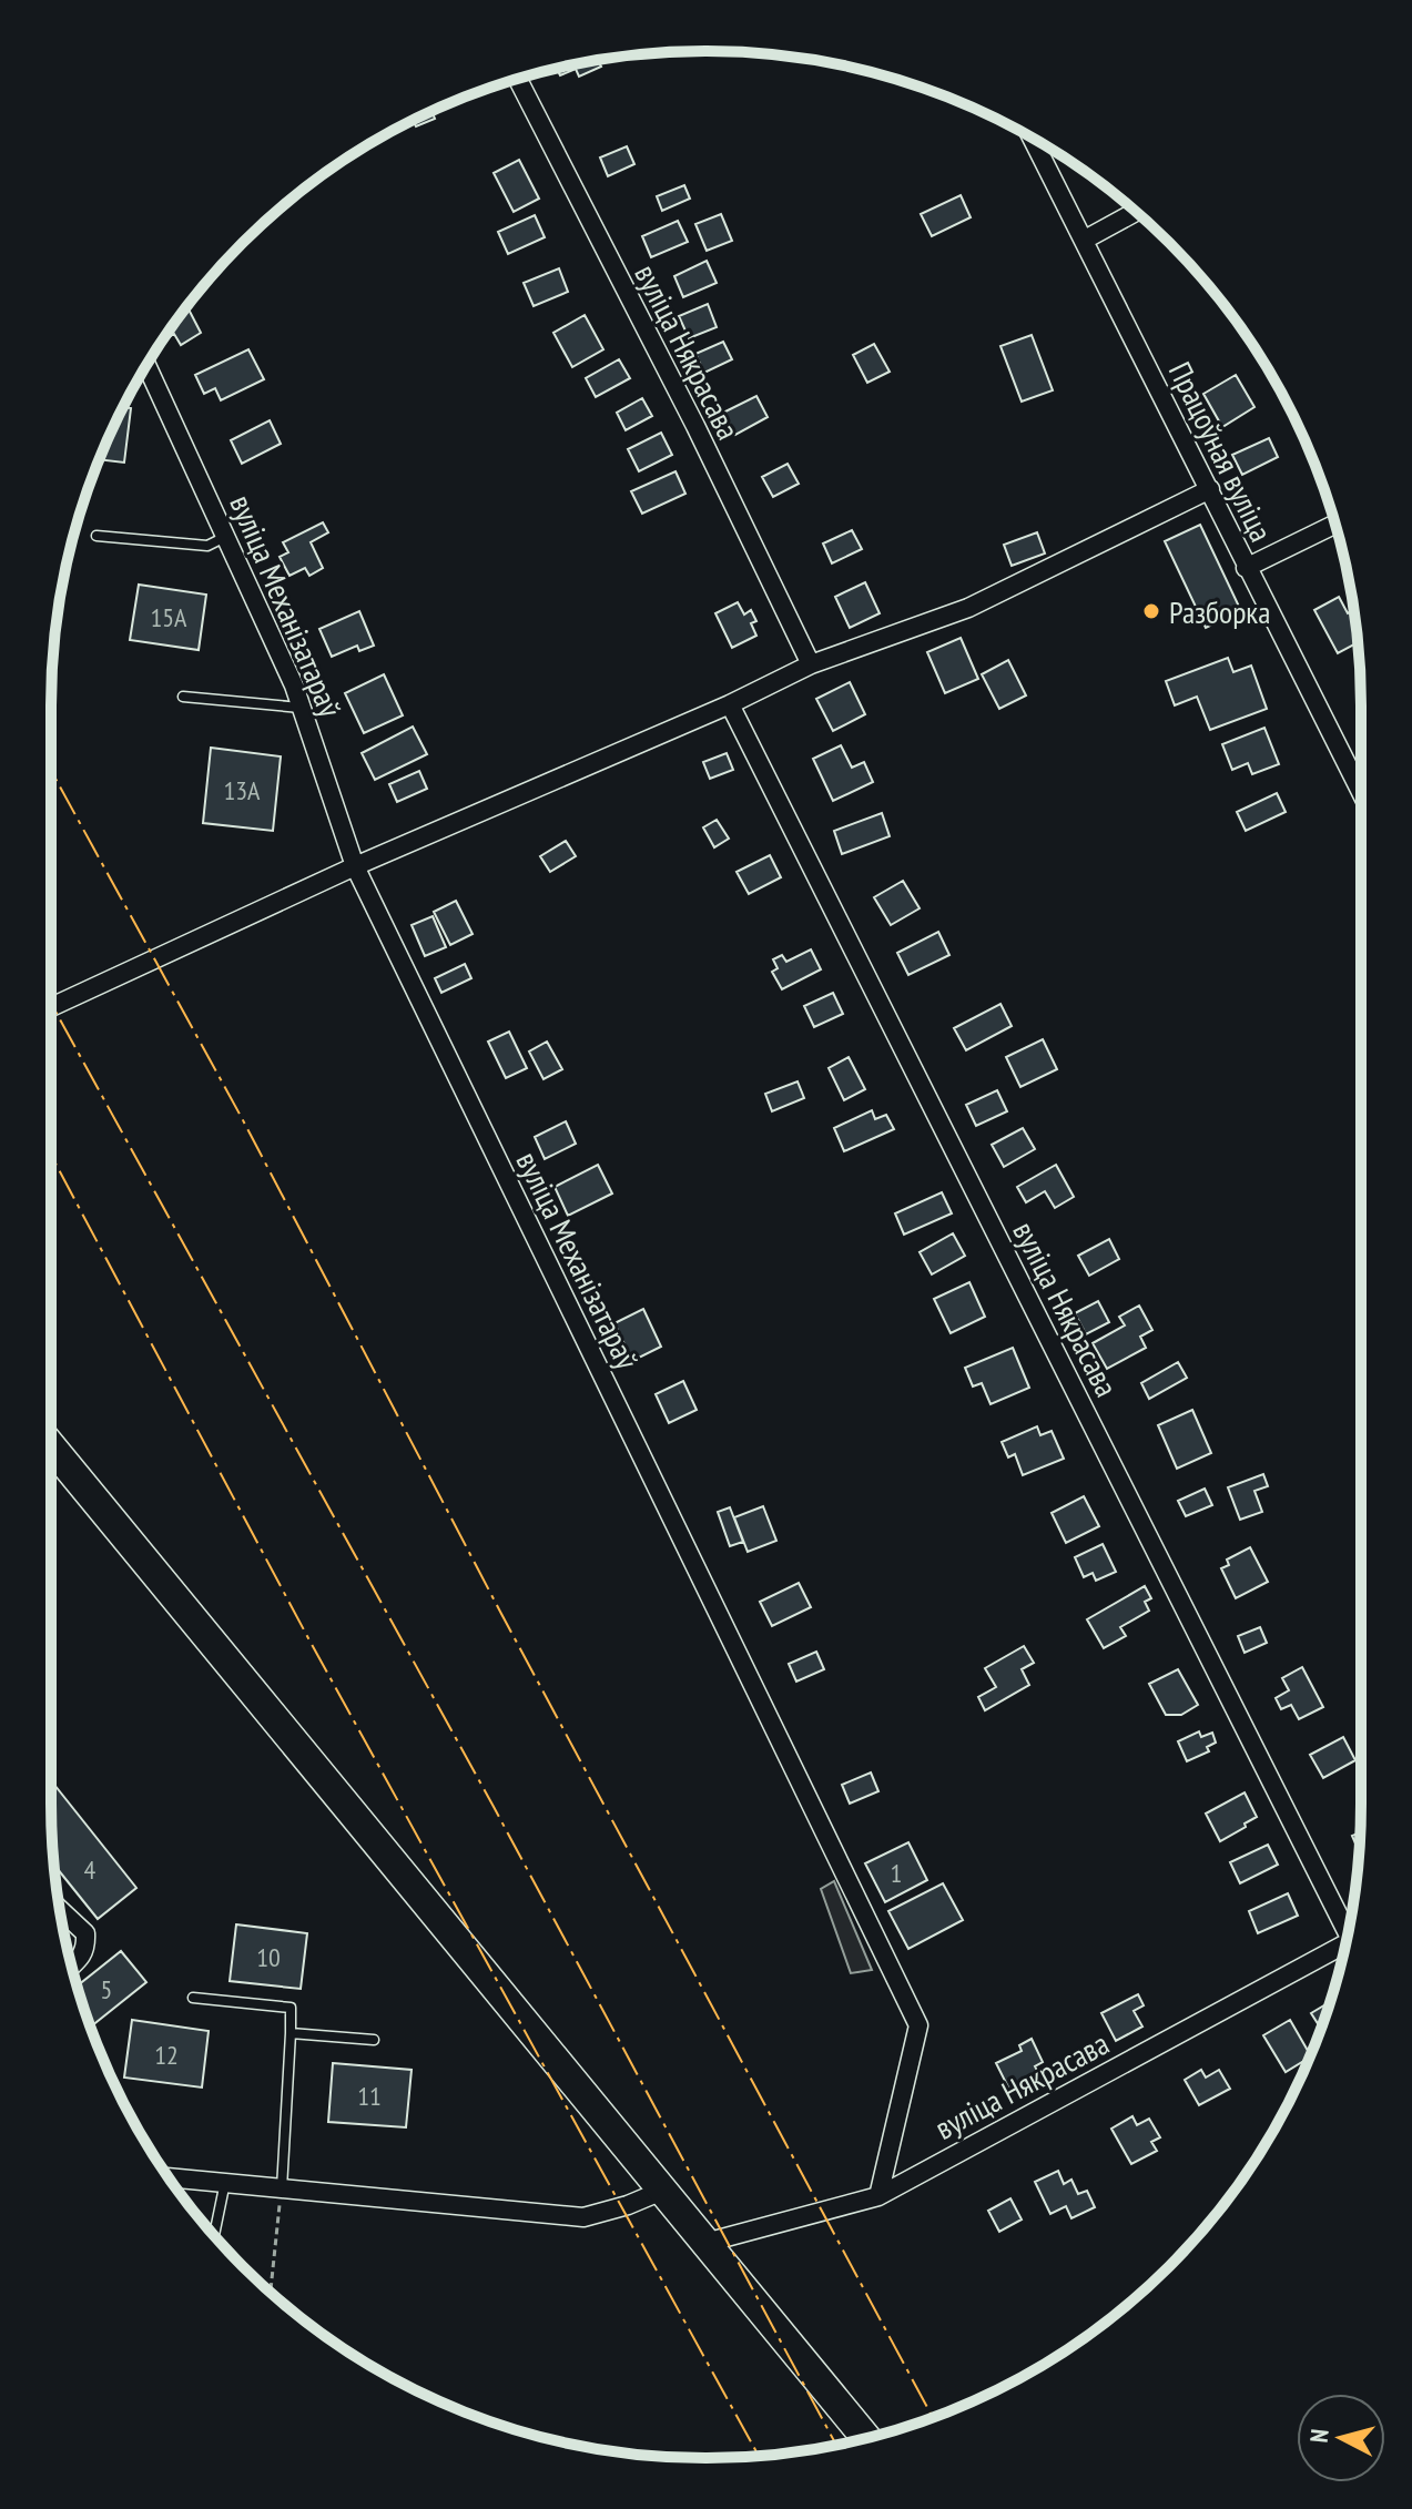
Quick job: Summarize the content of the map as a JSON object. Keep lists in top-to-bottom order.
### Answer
{
  "streets": {
    "street": ["вуліца Някрасава", "Працоўная вуліца", "вуліца Механізатараў"]
  },
  "crossings": [
    ["вуліца Някрасава", "вуліца Механізатараў"]
  ],
  "places": ["Разборка"],
  "house_numbers": [
    "15А",
    "13А",
    "4",
    "1",
    "10",
    "5",
    "12",
    "11"
  ],
  "north": "left"
}
